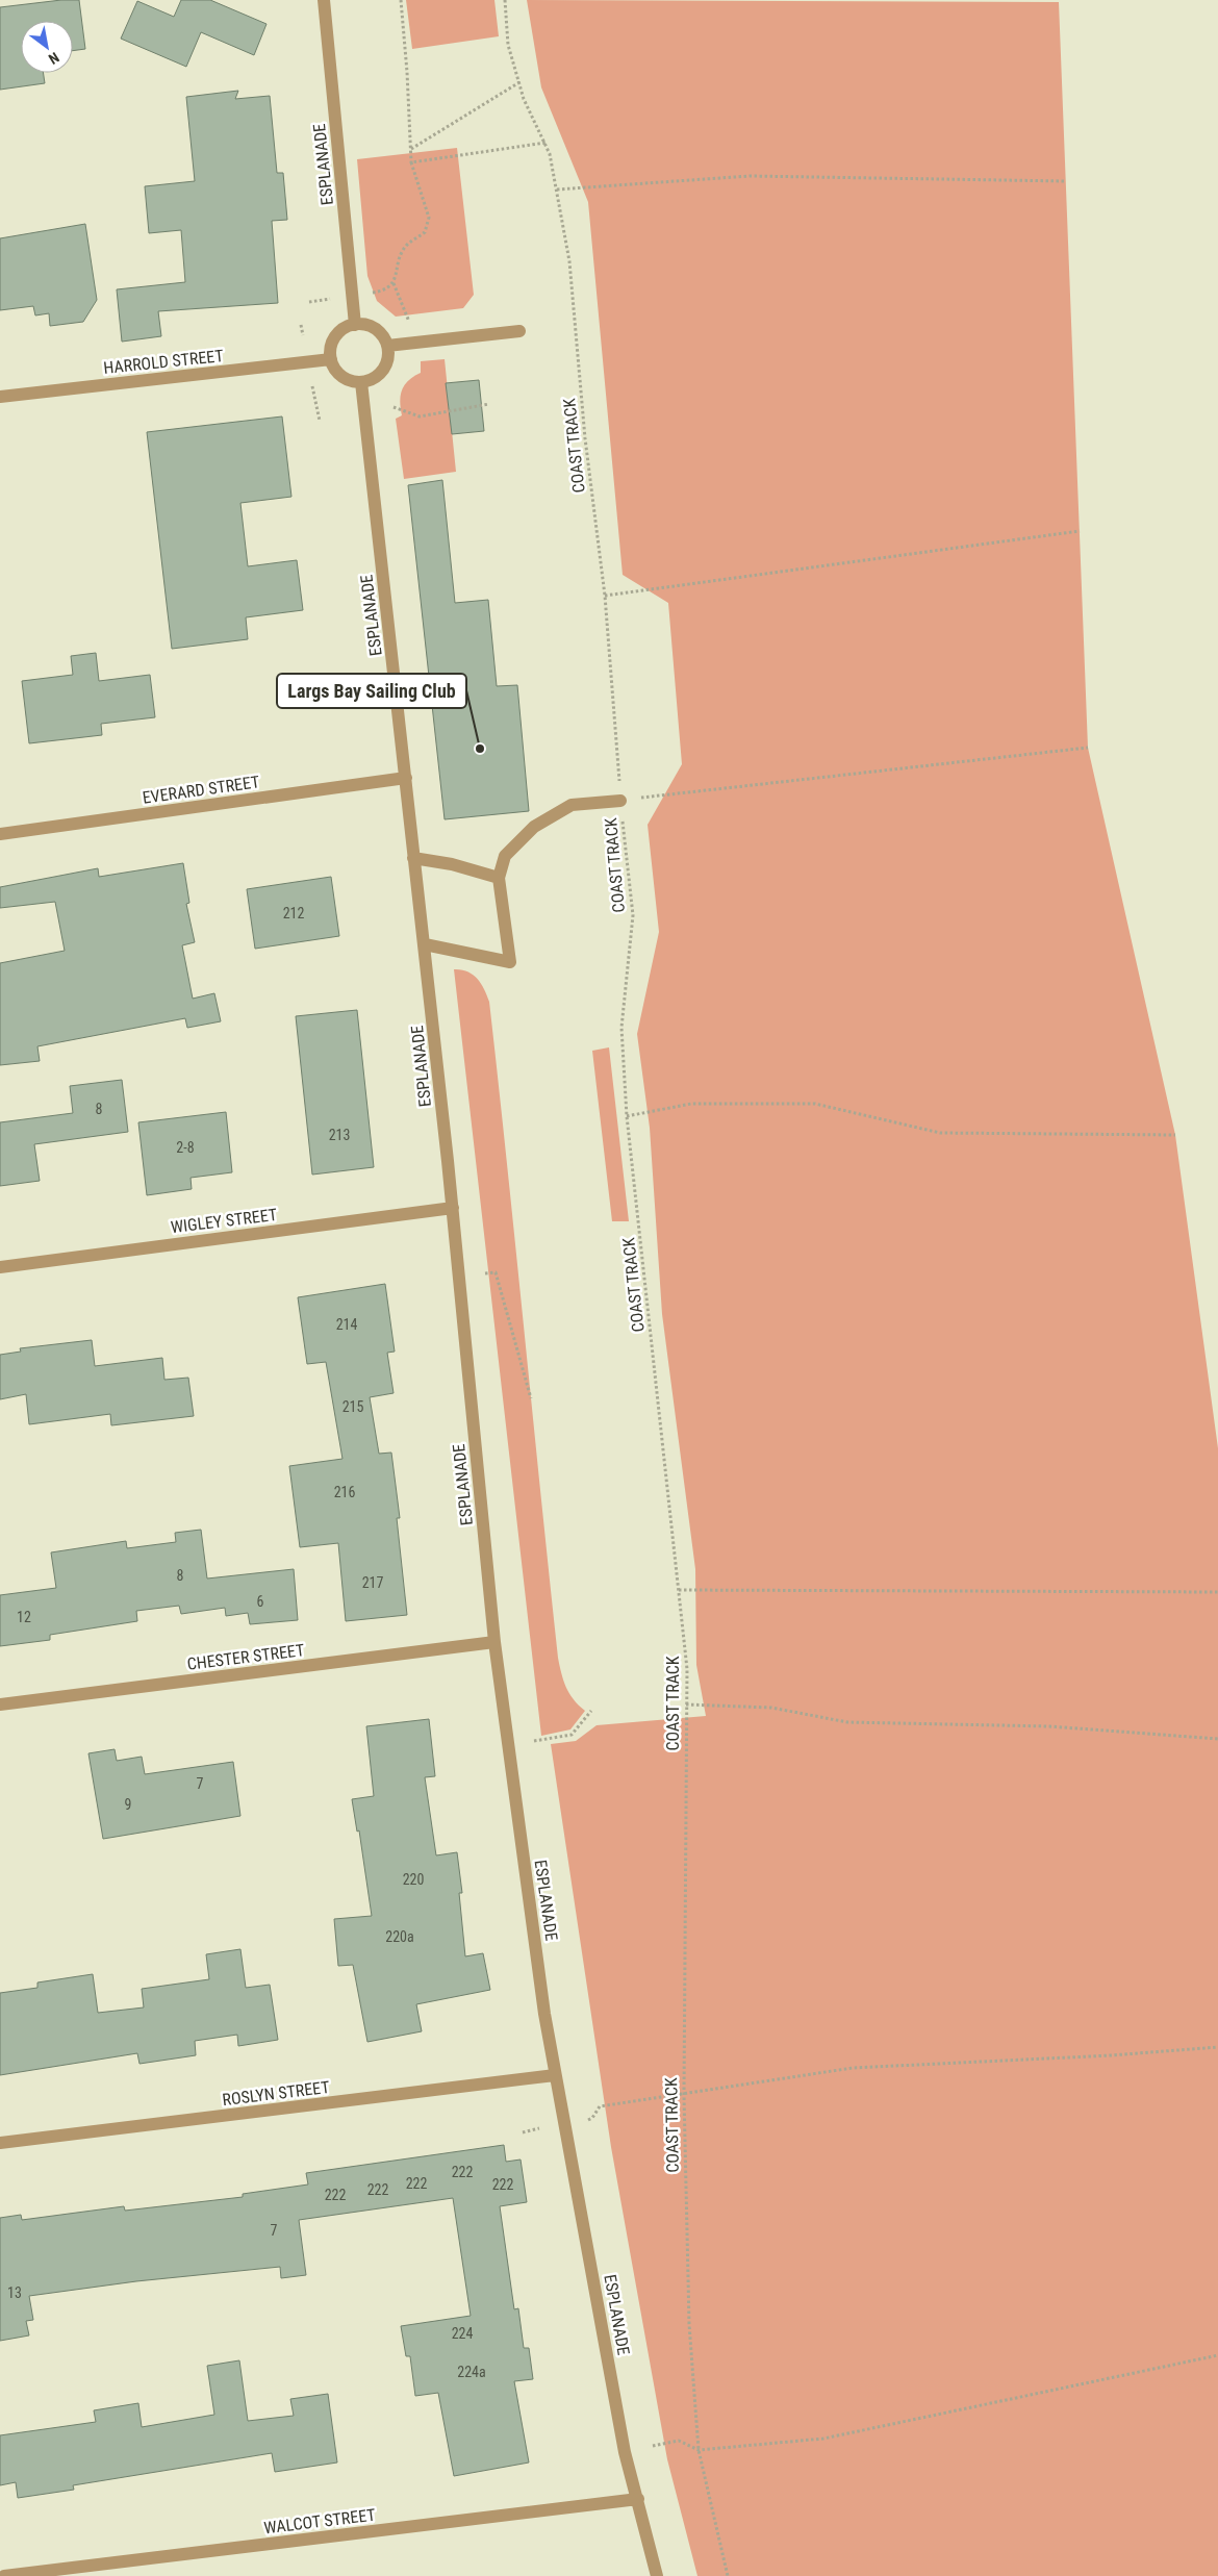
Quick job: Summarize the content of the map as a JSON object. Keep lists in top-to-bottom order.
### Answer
{
  "streets": {
    "street": [
      "ESPLANADE",
      "HARROLD STREET",
      "EVERARD STREET",
      "WIGLEY STREET",
      "CHESTER STREET",
      "ROSLYN STREET",
      "WALCOT STREET"
    ],
    "path": ["COAST TRACK"]
  },
  "crossings": [
    ["ESPLANADE", "HARROLD STREET"],
    ["ESPLANADE", "EVERARD STREET"],
    ["ESPLANADE", "WIGLEY STREET"],
    ["ESPLANADE", "CHESTER STREET"],
    ["ESPLANADE", "ROSLYN STREET"],
    ["ESPLANADE", "WALCOT STREET"]
  ],
  "places": ["Largs Bay Sailing Club"],
  "house_numbers": [
    "212",
    "8",
    "213",
    "2-8",
    "214",
    "215",
    "216",
    "8",
    "217",
    "6",
    "12",
    "7",
    "9",
    "220",
    "220a",
    "222",
    "222",
    "222",
    "222",
    "222",
    "7",
    "13",
    "224",
    "224a"
  ],
  "north": "bottom right"
}
